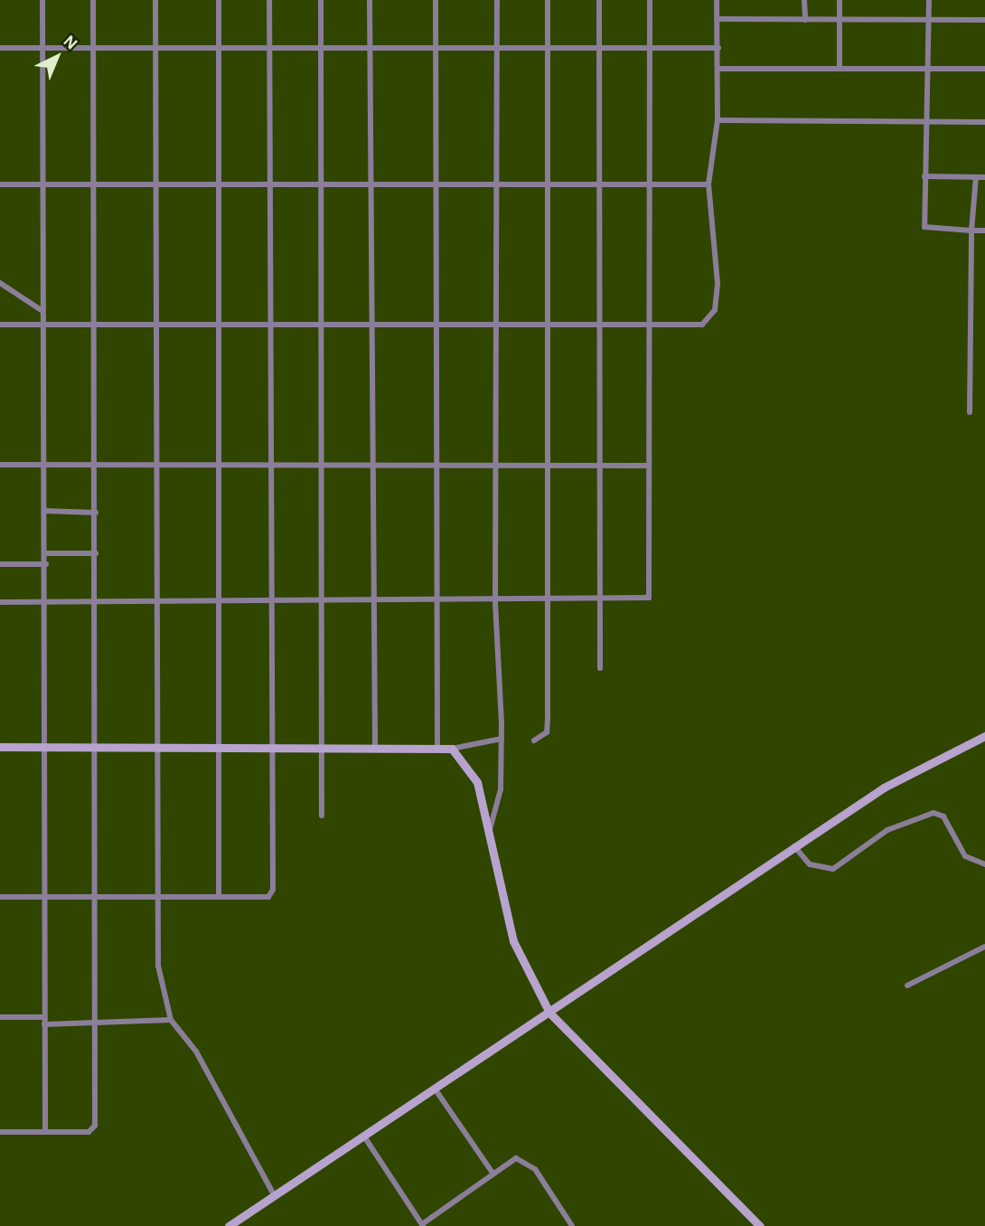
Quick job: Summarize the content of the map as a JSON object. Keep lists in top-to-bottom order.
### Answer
{
  "north": "top right"
}
